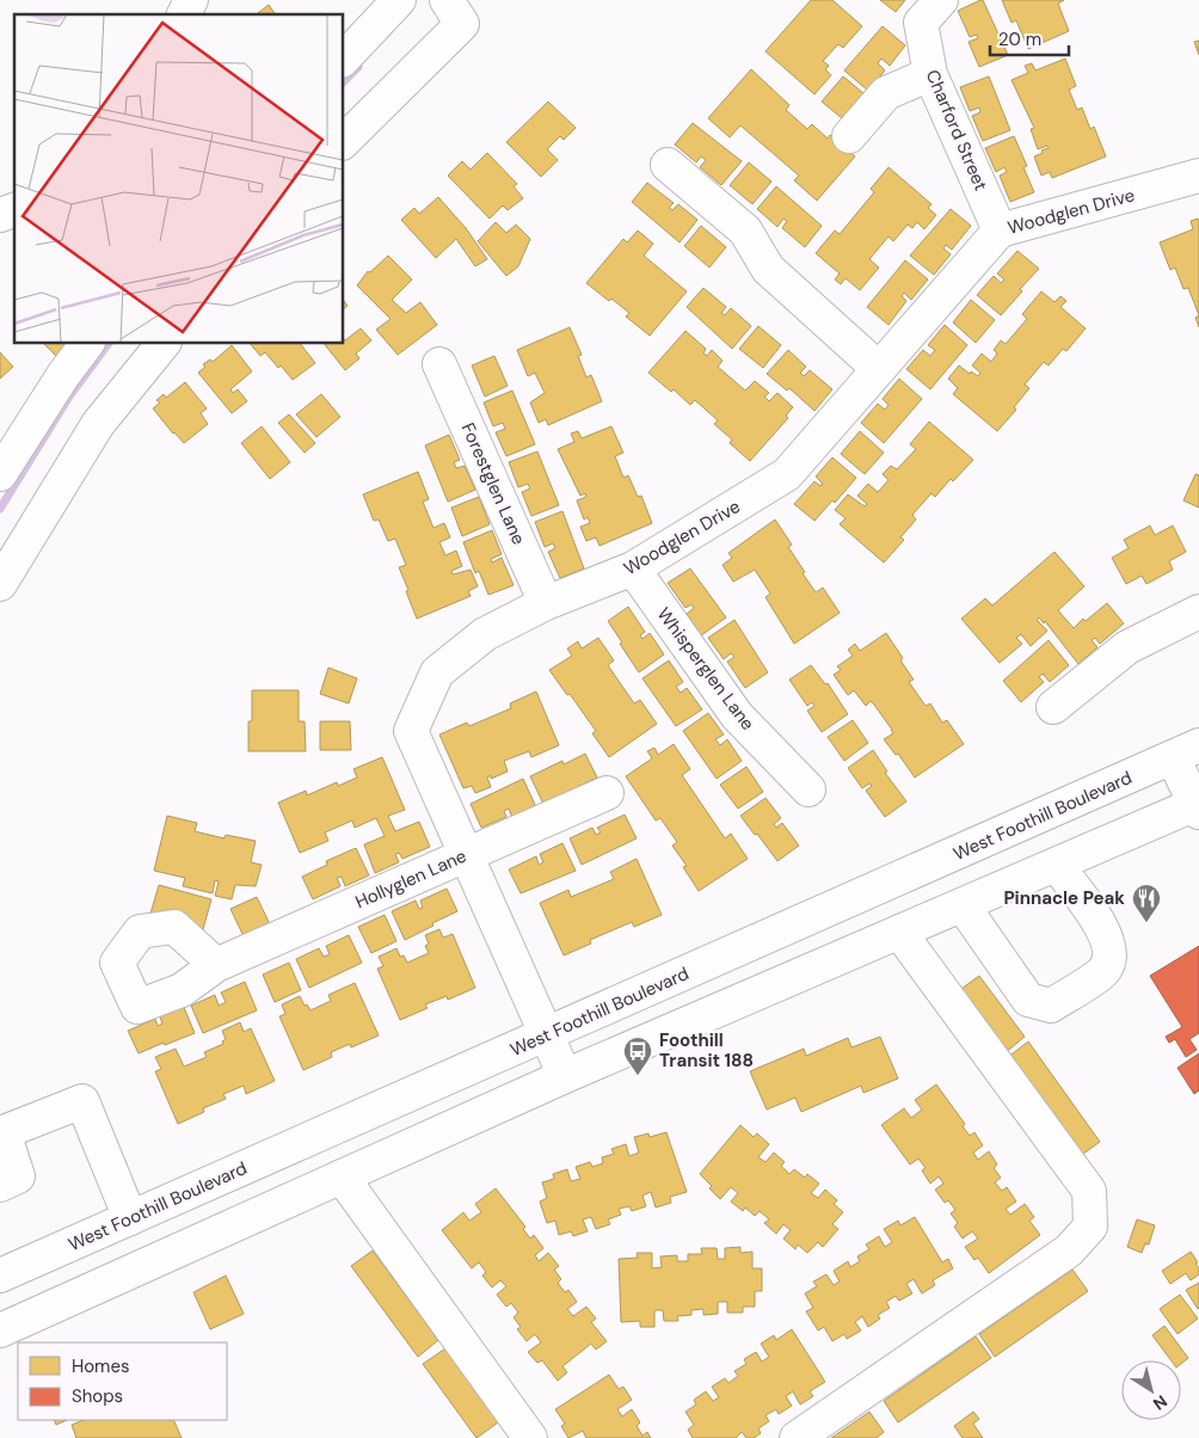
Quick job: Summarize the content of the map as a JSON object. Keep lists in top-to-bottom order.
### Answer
{
  "streets": {
    "street": [
      "Charford Street",
      "Woodglen Drive",
      "Forestglen Lane",
      "Whisperglen Lane",
      "West Foothill Boulevard",
      "Hollyglen Lane"
    ]
  },
  "crossings": [
    ["Charford Street", "Woodglen Drive"],
    ["Woodglen Drive", "Forestglen Lane"],
    ["Woodglen Drive", "Whisperglen Lane"],
    ["Woodglen Drive", "West Foothill Boulevard"],
    ["Woodglen Drive", "Hollyglen Lane"]
  ],
  "places": {
    "restaurant": ["Pinnacle Peak"],
    "bus stop": ["Foothill Transit 188"]
  },
  "legend": ["Homes", "Shops"],
  "scale_bar": "20 m",
  "north": "bottom right"
}
